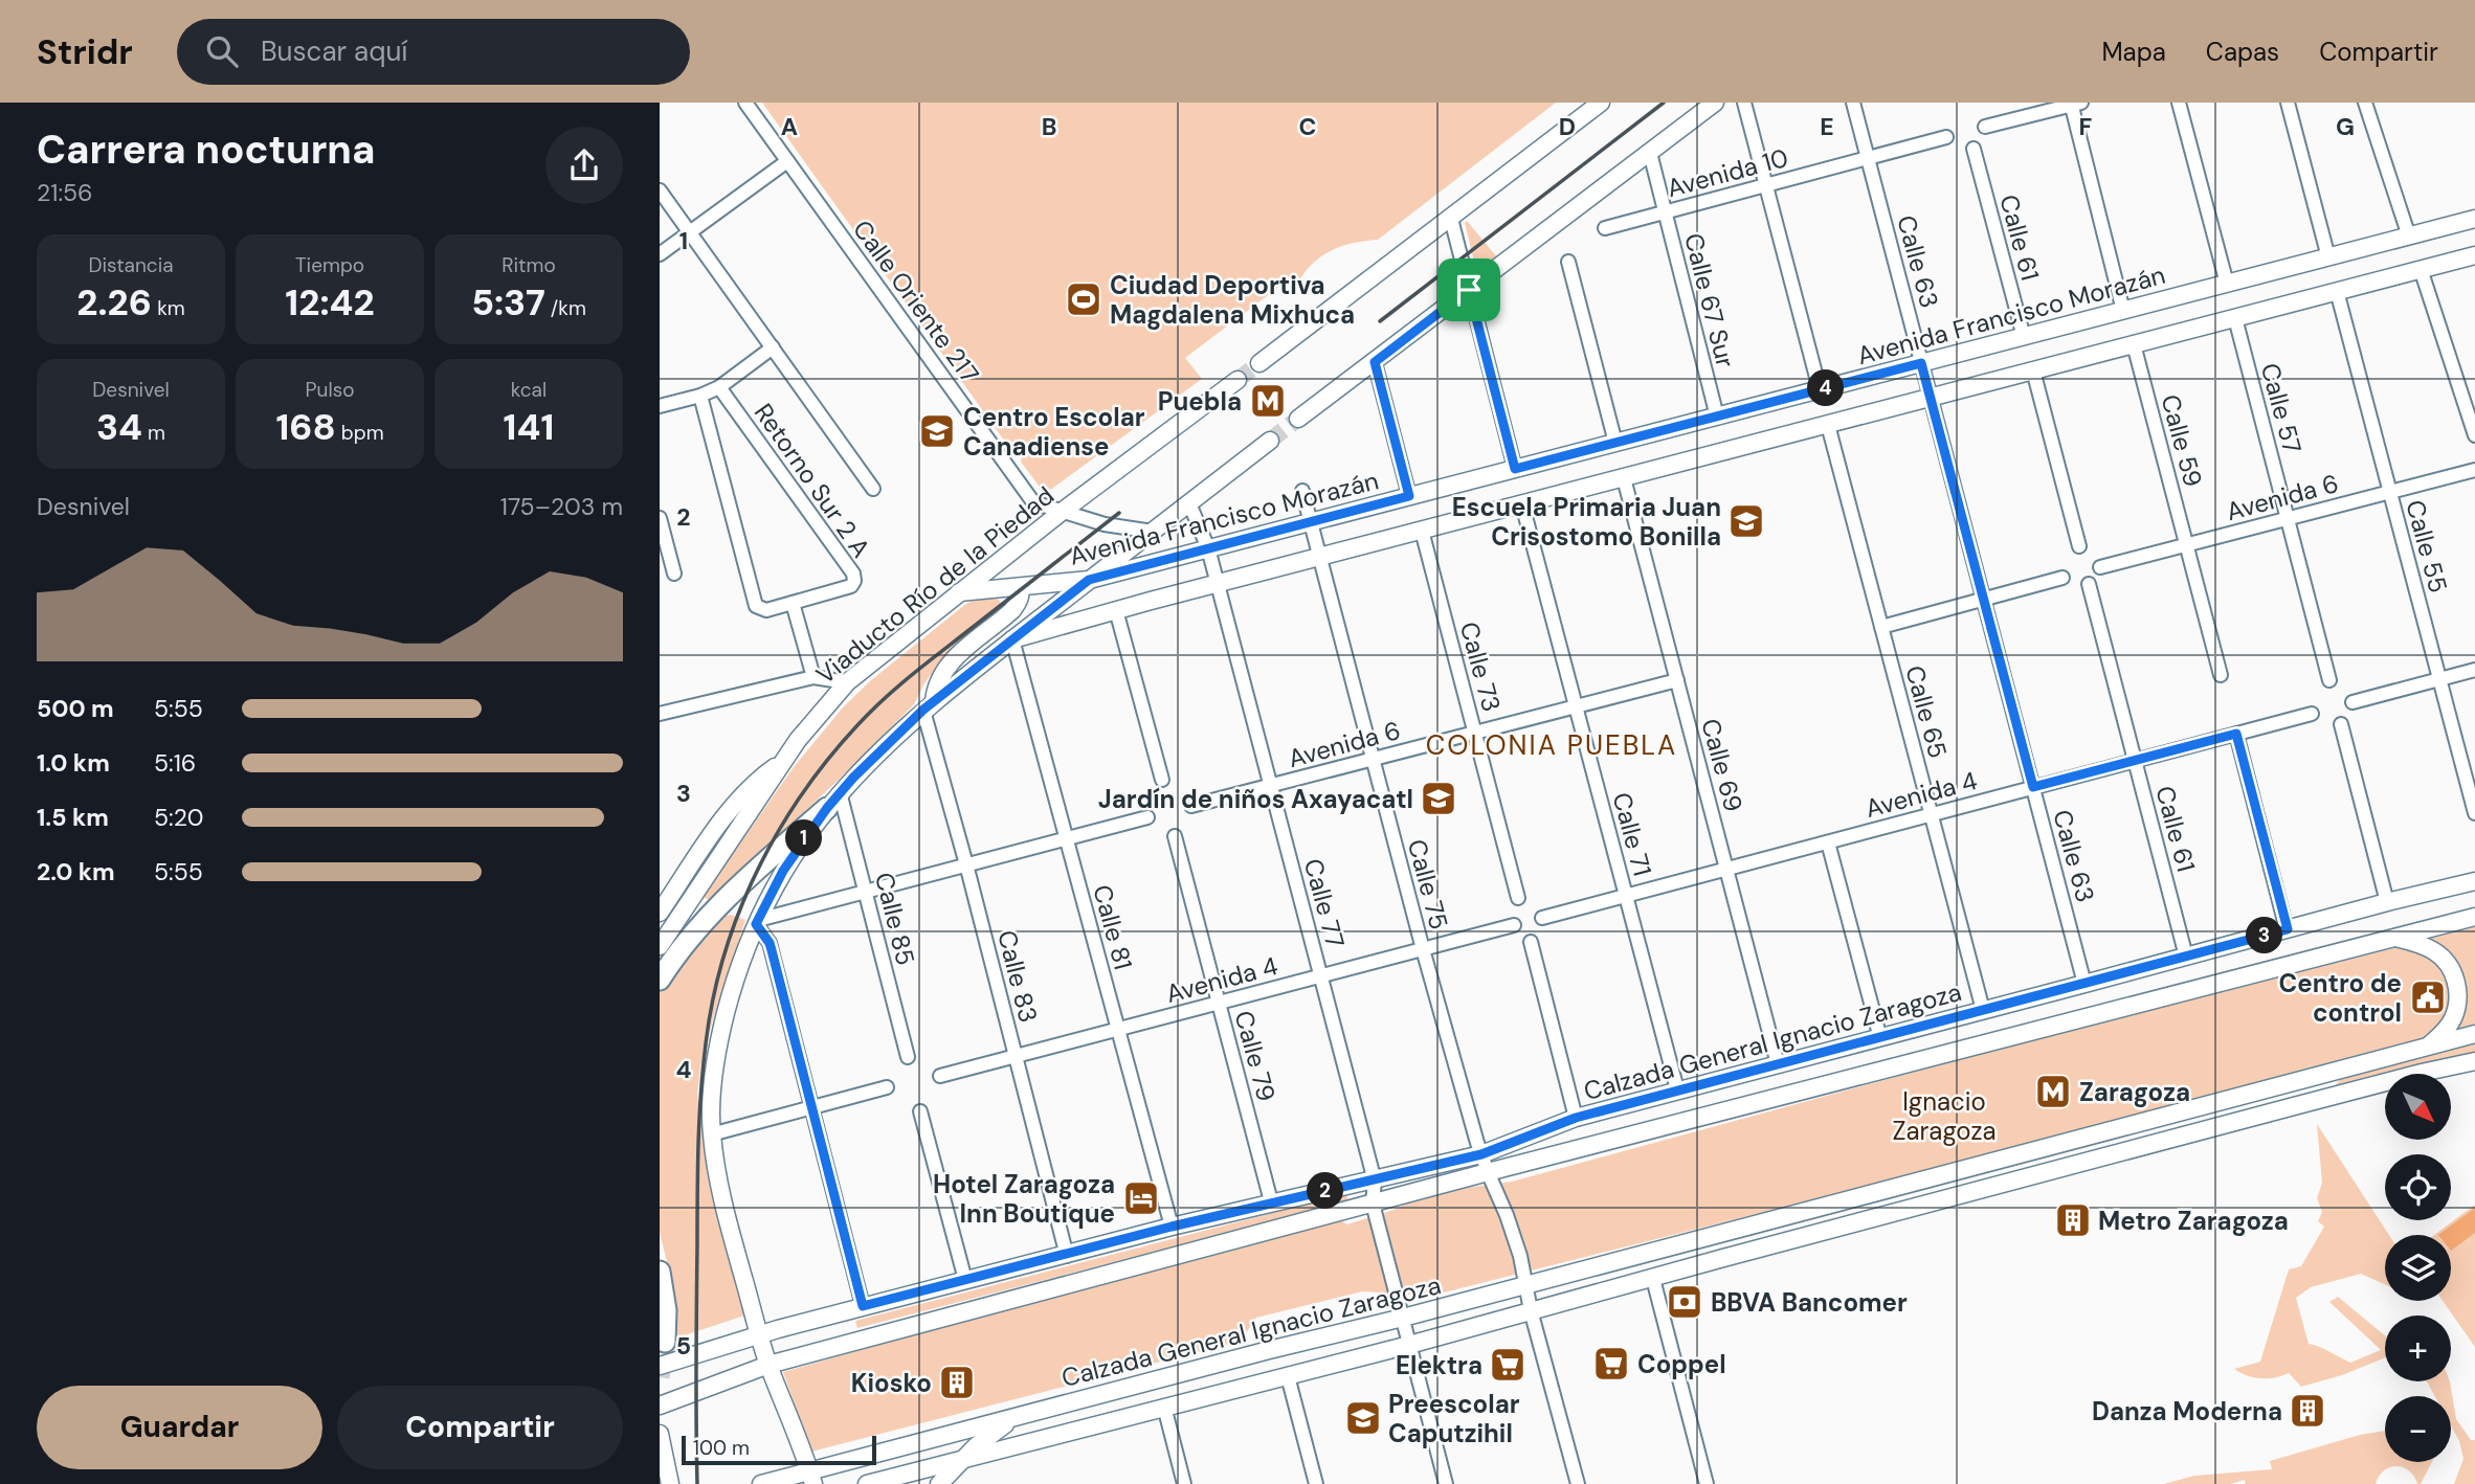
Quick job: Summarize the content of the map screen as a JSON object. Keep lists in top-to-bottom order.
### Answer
{
  "streets": {
    "main road": ["Avenida Francisco Morazán", "Viaducto Río de la Piedad", "Calzada General Ignacio Zaragoza"],
    "street": [
      "Avenida 10",
      "Calle 61",
      "Calle 63",
      "Calle 67 Sur",
      "Calle Oriente 217",
      "Calle 57",
      "Calle 59",
      "Retorno Sur 2 A",
      "Avenida 6",
      "Calle 55",
      "Calle 73",
      "Calle 65",
      "Calle 69",
      "Avenida 4",
      "Calle 71",
      "Calle 75",
      "Calle 77",
      "Calle 85",
      "Calle 81",
      "Calle 83",
      "Calle 79"
    ]
  },
  "crossings": [
    ["Avenida 10", "Calle 63"],
    ["Avenida 10", "Calle 67 Sur"],
    ["Calle 61", "Avenida Francisco Morazán"],
    ["Calle 61", "Avenida 4"],
    ["Calle 61", "Calzada General Ignacio Zaragoza"],
    ["Calle 63", "Avenida Francisco Morazán"],
    ["Calle 63", "Avenida 4"],
    ["Calle 63", "Calzada General Ignacio Zaragoza"],
    ["Calle 67 Sur", "Avenida Francisco Morazán"],
    ["Calle Oriente 217", "Viaducto Río de la Piedad"],
    ["Avenida Francisco Morazán", "Viaducto Río de la Piedad"],
    ["Avenida Francisco Morazán", "Calle 75"],
    ["Avenida Francisco Morazán", "Calle 77"],
    ["Calle 57", "Avenida 6"],
    ["Calle 59", "Avenida 6"],
    ["Avenida 6", "Calle 55"],
    ["Avenida 6", "Calle 73"],
    ["Avenida 6", "Calle 69"],
    ["Avenida 6", "Calle 71"],
    ["Avenida 6", "Calle 75"],
    ["Avenida 6", "Calle 77"],
    ["Calle 65", "Avenida 4"],
    ["Calle 65", "Calzada General Ignacio Zaragoza"],
    ["Calle 69", "Avenida 4"],
    ["Calle 69", "Calzada General Ignacio Zaragoza"],
    ["Avenida 4", "Calle 71"],
    ["Avenida 4", "Calle 75"],
    ["Avenida 4", "Calle 77"],
    ["Avenida 4", "Calle 81"],
    ["Avenida 4", "Calle 83"],
    ["Avenida 4", "Calle 79"],
    ["Calle 71", "Calzada General Ignacio Zaragoza"],
    ["Calle 75", "Calzada General Ignacio Zaragoza"],
    ["Calle 77", "Calzada General Ignacio Zaragoza"],
    ["Calle 81", "Calzada General Ignacio Zaragoza"],
    ["Calle 83", "Calzada General Ignacio Zaragoza"],
    ["Calzada General Ignacio Zaragoza", "Calle 79"]
  ],
  "districts": ["COLONIA PUEBLA"],
  "parks": ["Ignacio Zaragoza"],
  "places": {
    "sports": ["Ciudad Deportiva Magdalena Mixhuca"],
    "metro station": ["Puebla", "Zaragoza"],
    "school or university": [
      "Centro Escolar Canadiense",
      "Escuela Primaria Juan Crisostomo Bonilla",
      "Jardín de niños Axayacatl",
      "Preescolar Caputzihil"
    ],
    "public building": ["Centro de control"],
    "hotel": ["Hotel Zaragoza Inn Boutique"],
    "building": ["Metro Zaragoza", "Kiosko", "Danza Moderna"],
    "bank": ["BBVA Bancomer"],
    "supermarket": ["Coppel", "Elektra"]
  },
  "scale_bar": "100 m",
  "north": "bottom right",
  "page": {
    "header": "Stridr",
    "search": "Buscar aquí",
    "nav": ["Mapa", "Capas", "Compartir"],
    "heading": ["Carrera nocturna", "21:56"],
    "stats": [
      ["Distancia", "2.26 km"],
      ["Tiempo", "12:42"],
      ["Ritmo", "5:37 /km"],
      ["Desnivel", "34 m"],
      ["Pulso", "168 bpm"],
      ["kcal", "141"]
    ],
    "pins": [
      "4",
      "1",
      "3",
      "2"
    ],
    "chart": ["Desnivel", "175–203 m"],
    "list": [
      {
        "name": "500 m",
        "note": "5:55"
      },
      {
        "name": "1.0 km",
        "note": "5:16"
      },
      {
        "name": "1.5 km",
        "note": "5:20"
      },
      {
        "name": "2.0 km",
        "note": "5:55"
      }
    ],
    "map_buttons": ["+", "−"],
    "buttons": ["Guardar", "Compartir"],
    "scale": "100 m"
  },
  "grid": {
    "columns": [
      "A",
      "B",
      "C",
      "D",
      "E",
      "F",
      "G"
    ],
    "rows": [
      "1",
      "2",
      "3",
      "4",
      "5"
    ]
  }
}
